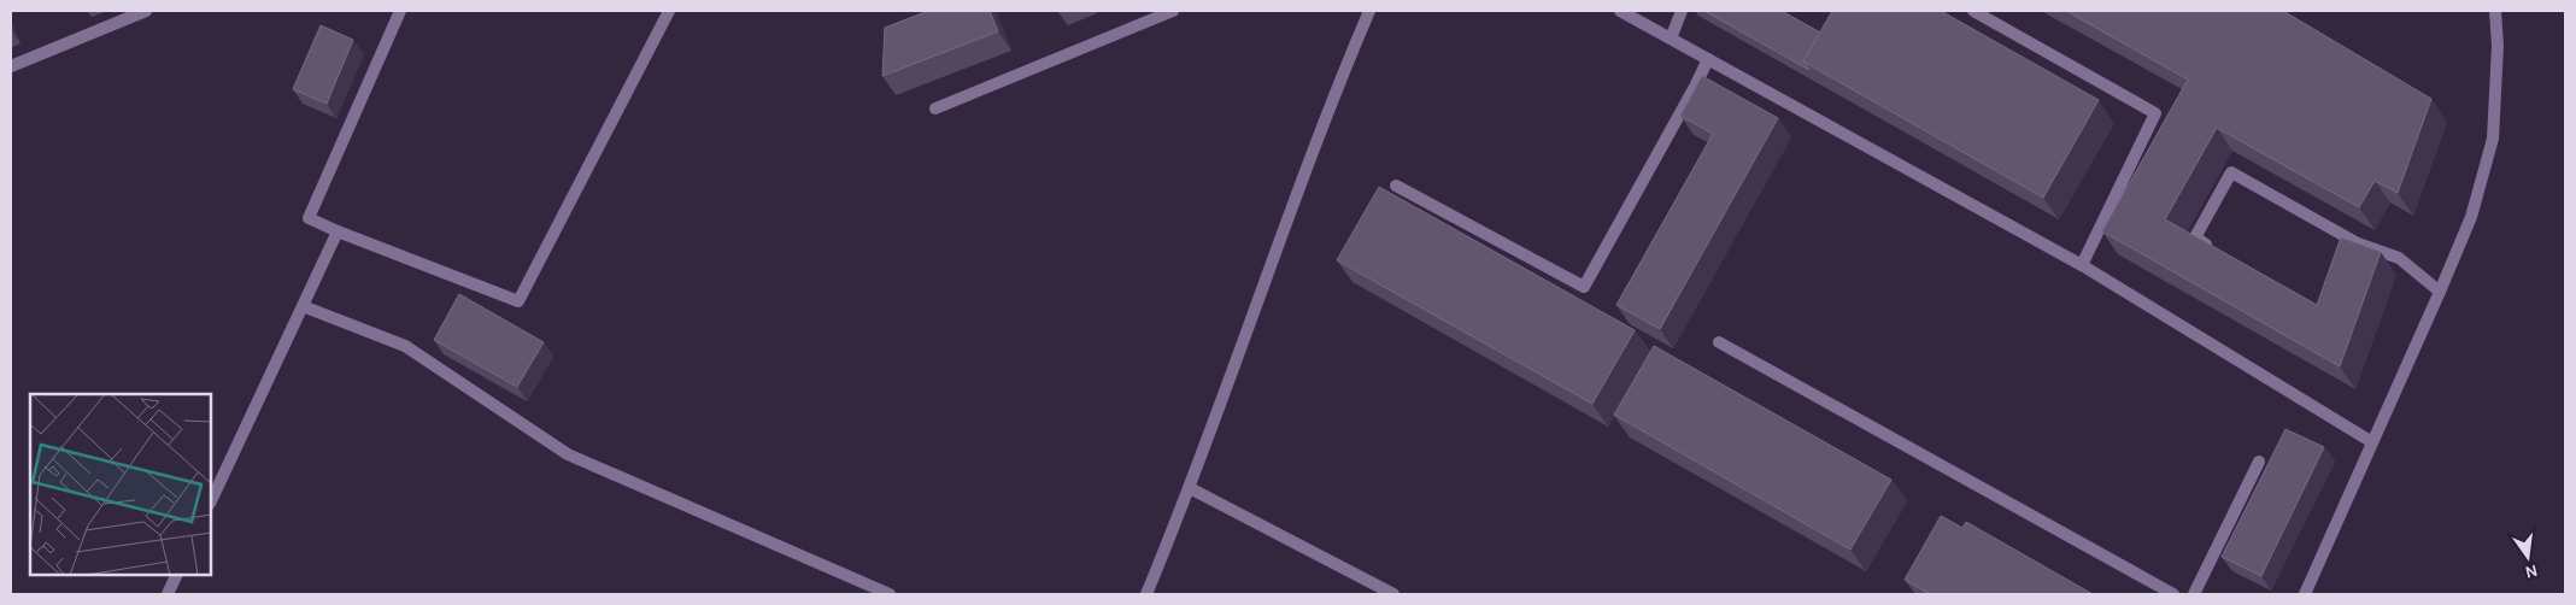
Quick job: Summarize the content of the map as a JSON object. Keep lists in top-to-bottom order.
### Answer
{
  "north": "bottom"
}
